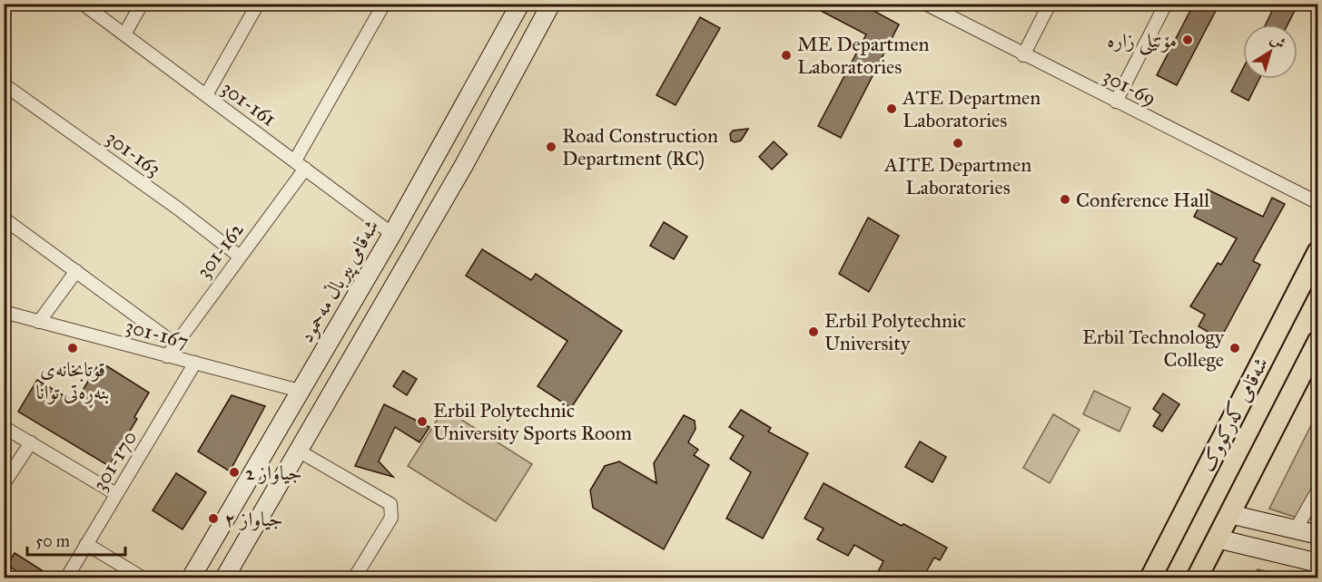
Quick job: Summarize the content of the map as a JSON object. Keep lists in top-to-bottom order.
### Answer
{
  "streets": {
    "highway": ["شەقامی کەرکووک"],
    "main road": ["شەقامی پیرباڵ مەحمود"],
    "street": [
      "301-69",
      "301-161",
      "301-163",
      "301-162",
      "301-167",
      "301-170"
    ]
  },
  "crossings": [
    ["301-161", "301-162"],
    ["301-161", "شەقامی پیرباڵ مەحمود"],
    ["301-163", "301-162"],
    ["301-162", "301-167"],
    ["شەقامی پیرباڵ مەحمود", "301-167"],
    ["301-167", "301-170"]
  ],
  "places": [
    "مۆتێلی زارە",
    "ME Departmen Laboratories",
    "ATE Departmen Laboratories",
    "AITE Departmen Laboratories",
    "Road Construction Department (RC)",
    "Conference Hall",
    "Erbil Polytechnic University",
    "قوتابخانەی بنەڕەتی توانا",
    "Erbil Technology College",
    "Erbil Polytechnic University Sports Room",
    "جیاواز 2",
    "جیاواز ٢"
  ],
  "scale_bar": "50 m",
  "north": "top right"
}
